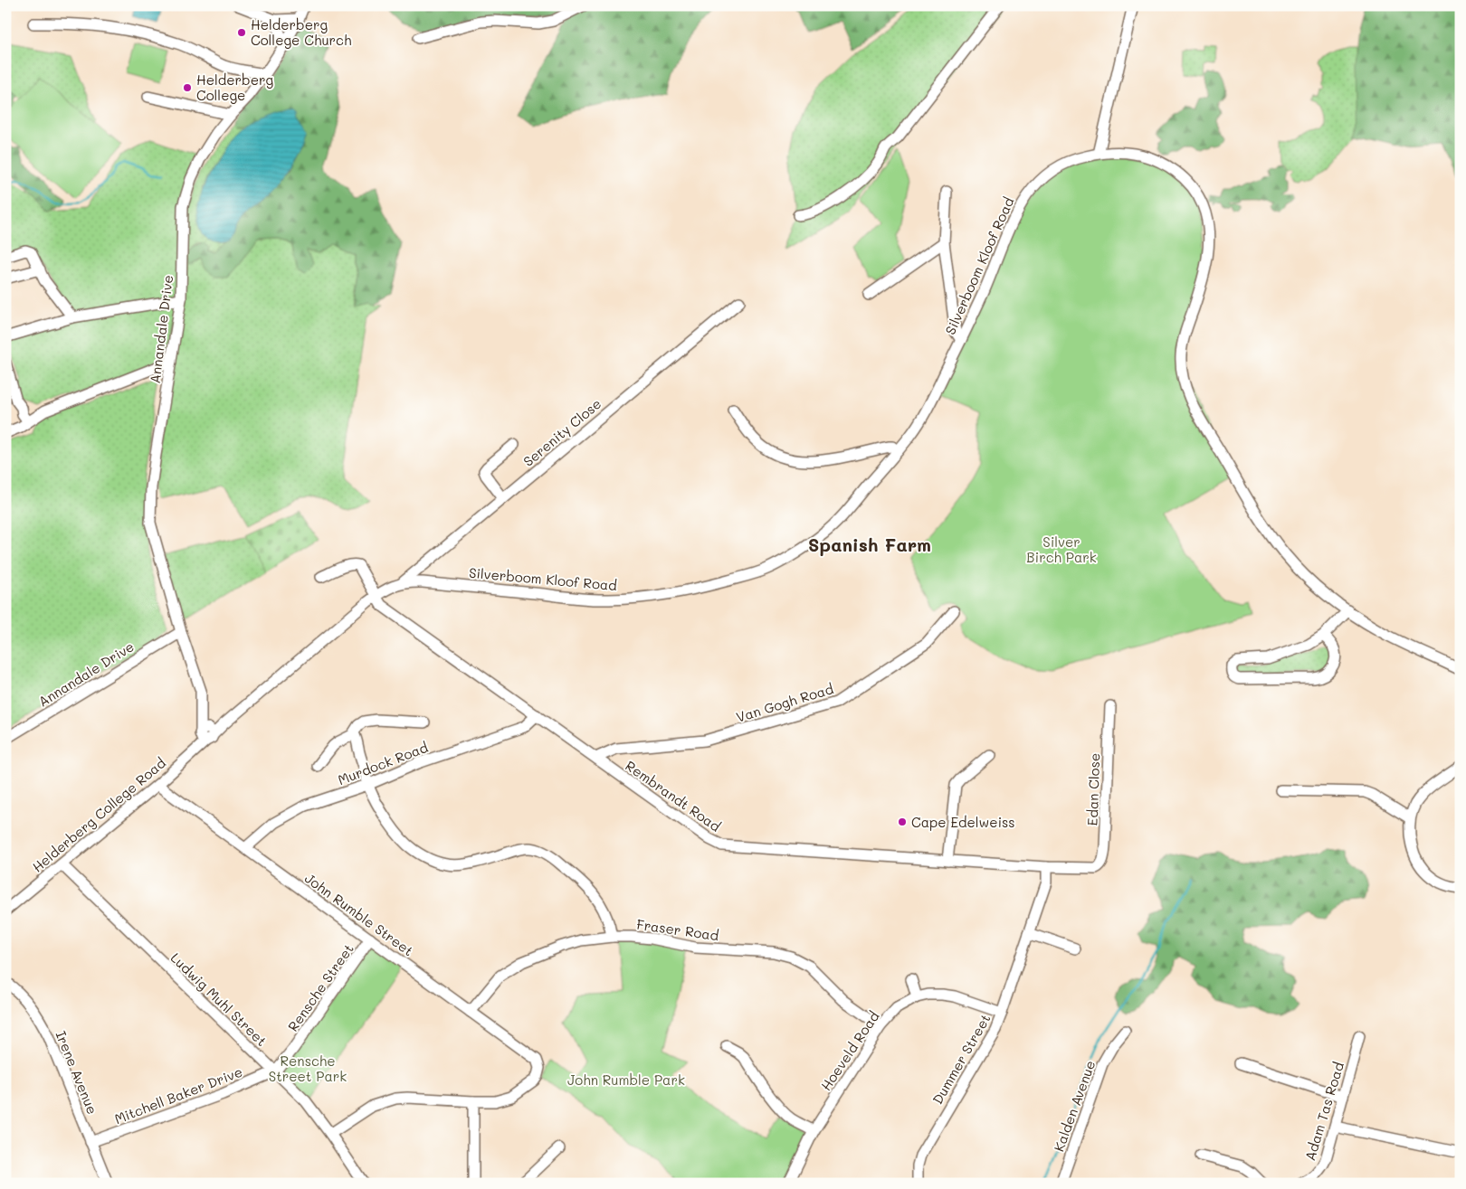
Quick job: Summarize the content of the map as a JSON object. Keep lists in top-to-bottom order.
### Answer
{
  "streets": {
    "street": [
      "Silverboom Kloof Road",
      "Annandale Drive",
      "Serenity Close",
      "Van Gogh Road",
      "Murdock Road",
      "Edan Close",
      "Rembrandt Road",
      "Helderberg College Road",
      "John Rumble Street",
      "Fraser Road",
      "Rensche Street",
      "Ludwig Muhl Street",
      "Hoeveld Road",
      "Dummer Street",
      "Irene Avenue",
      "Mitchell Baker Drive",
      "Kalden Avenue",
      "Adam Tas Road"
    ]
  },
  "crossings": [
    ["Silverboom Kloof Road", "Serenity Close"],
    ["Silverboom Kloof Road", "Rembrandt Road"],
    ["Silverboom Kloof Road", "Helderberg College Road"],
    ["Annandale Drive", "Helderberg College Road"],
    ["Van Gogh Road", "Rembrandt Road"],
    ["Murdock Road", "Rembrandt Road"],
    ["Murdock Road", "John Rumble Street"],
    ["Edan Close", "Rembrandt Road"],
    ["Rembrandt Road", "Helderberg College Road"],
    ["Rembrandt Road", "Dummer Street"],
    ["Helderberg College Road", "John Rumble Street"],
    ["Helderberg College Road", "Ludwig Muhl Street"],
    ["John Rumble Street", "Fraser Road"],
    ["John Rumble Street", "Rensche Street"],
    ["Fraser Road", "Hoeveld Road"],
    ["Rensche Street", "Ludwig Muhl Street"],
    ["Rensche Street", "Mitchell Baker Drive"],
    ["Ludwig Muhl Street", "Mitchell Baker Drive"],
    ["Hoeveld Road", "Dummer Street"],
    ["Irene Avenue", "Mitchell Baker Drive"]
  ],
  "districts": ["Spanish Farm"],
  "parks": ["Silver Birch Park", "Rensche Street Park", "John Rumble Park"],
  "places": ["Helderberg College Church", "Helderberg College", "Cape Edelweiss"]
}
